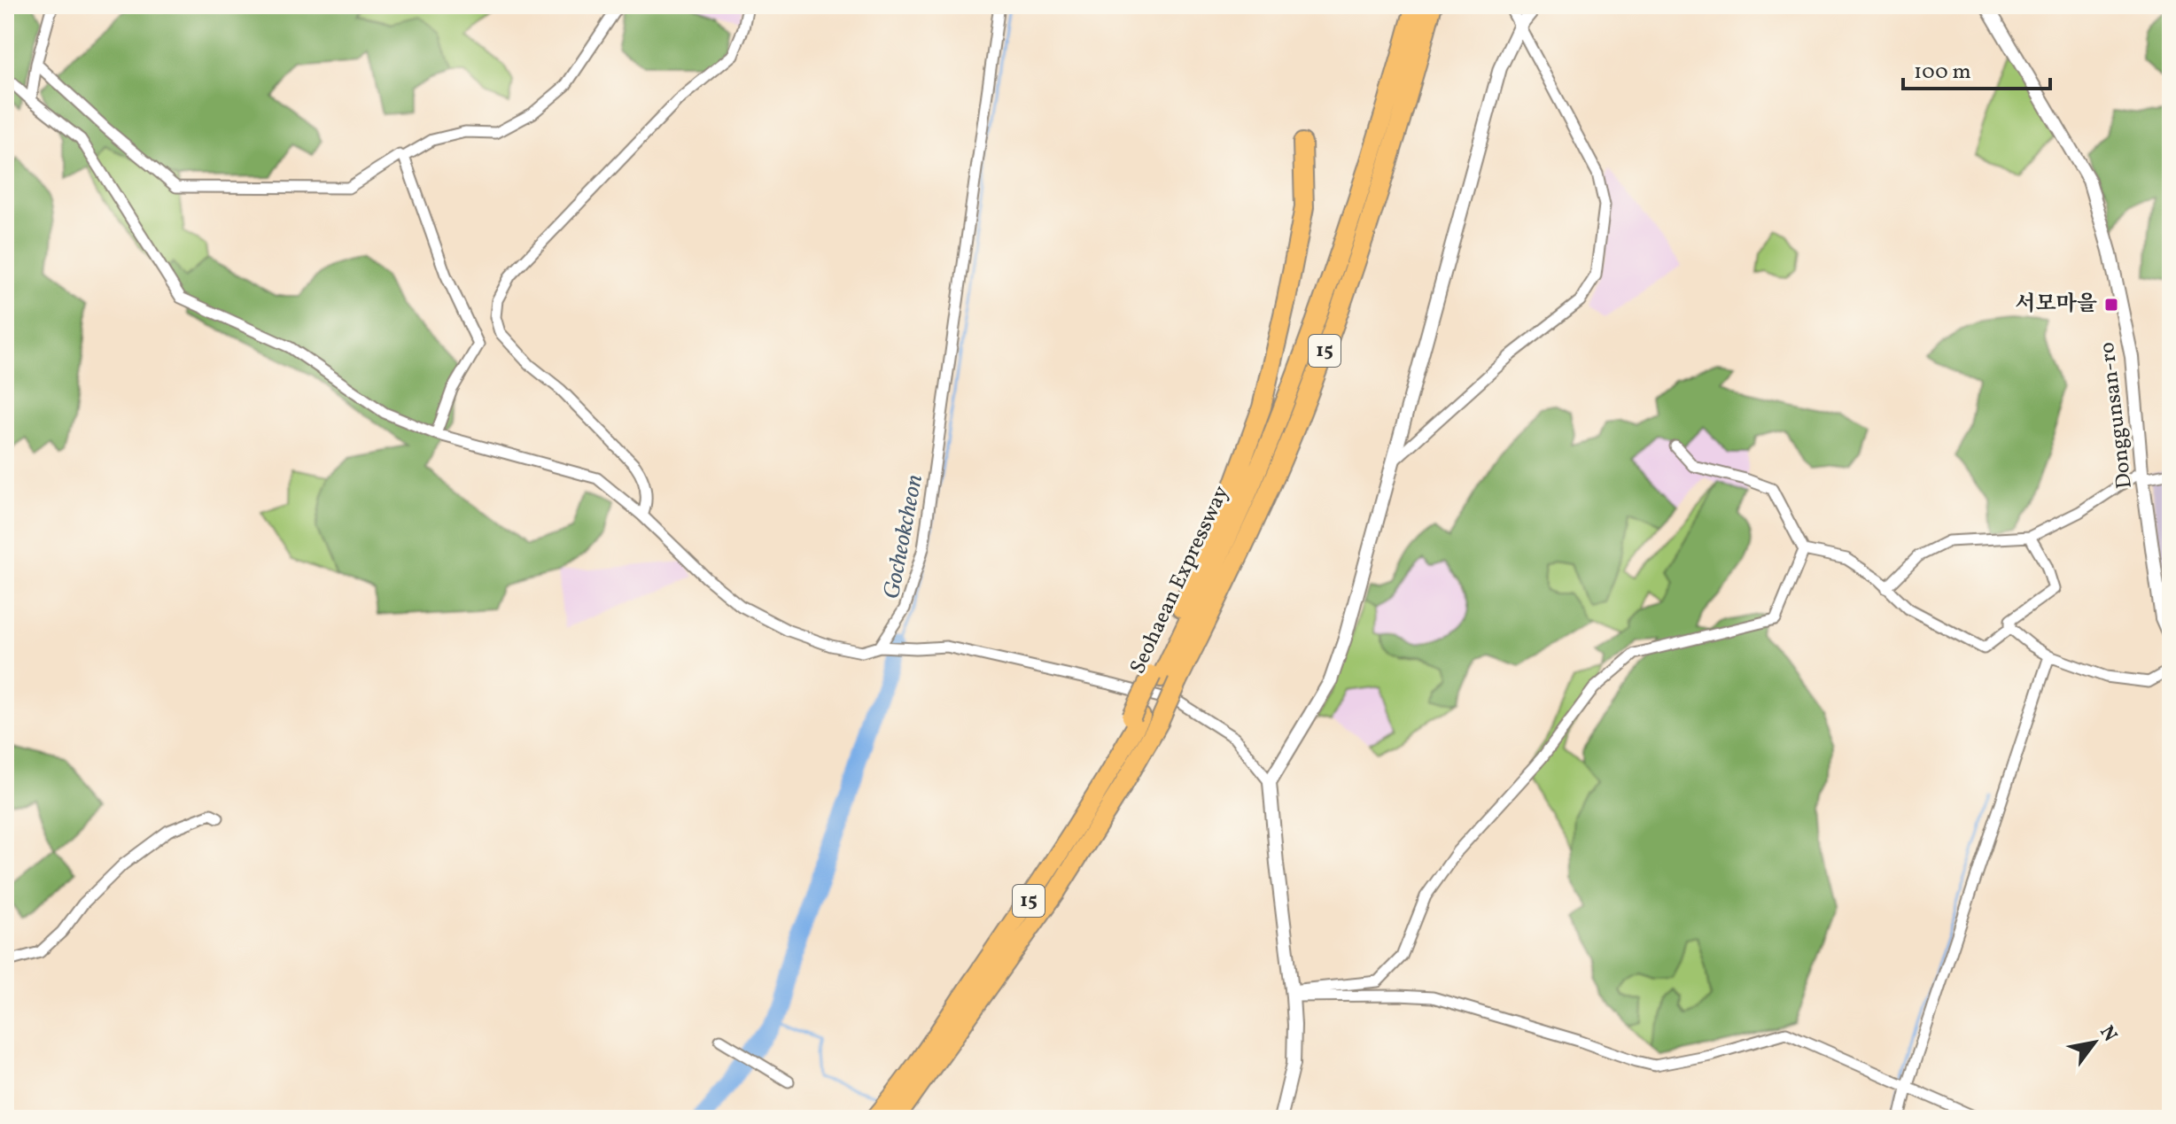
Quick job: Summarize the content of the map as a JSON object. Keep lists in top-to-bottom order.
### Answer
{
  "streets": {
    "highway": ["15", "Seohaean Expressway"],
    "street": ["Donggunsan-ro"]
  },
  "water": ["Gocheokcheon"],
  "places": {
    "transit": ["서모마을"]
  },
  "scale_bar": "100 m",
  "north": "top right"
}
